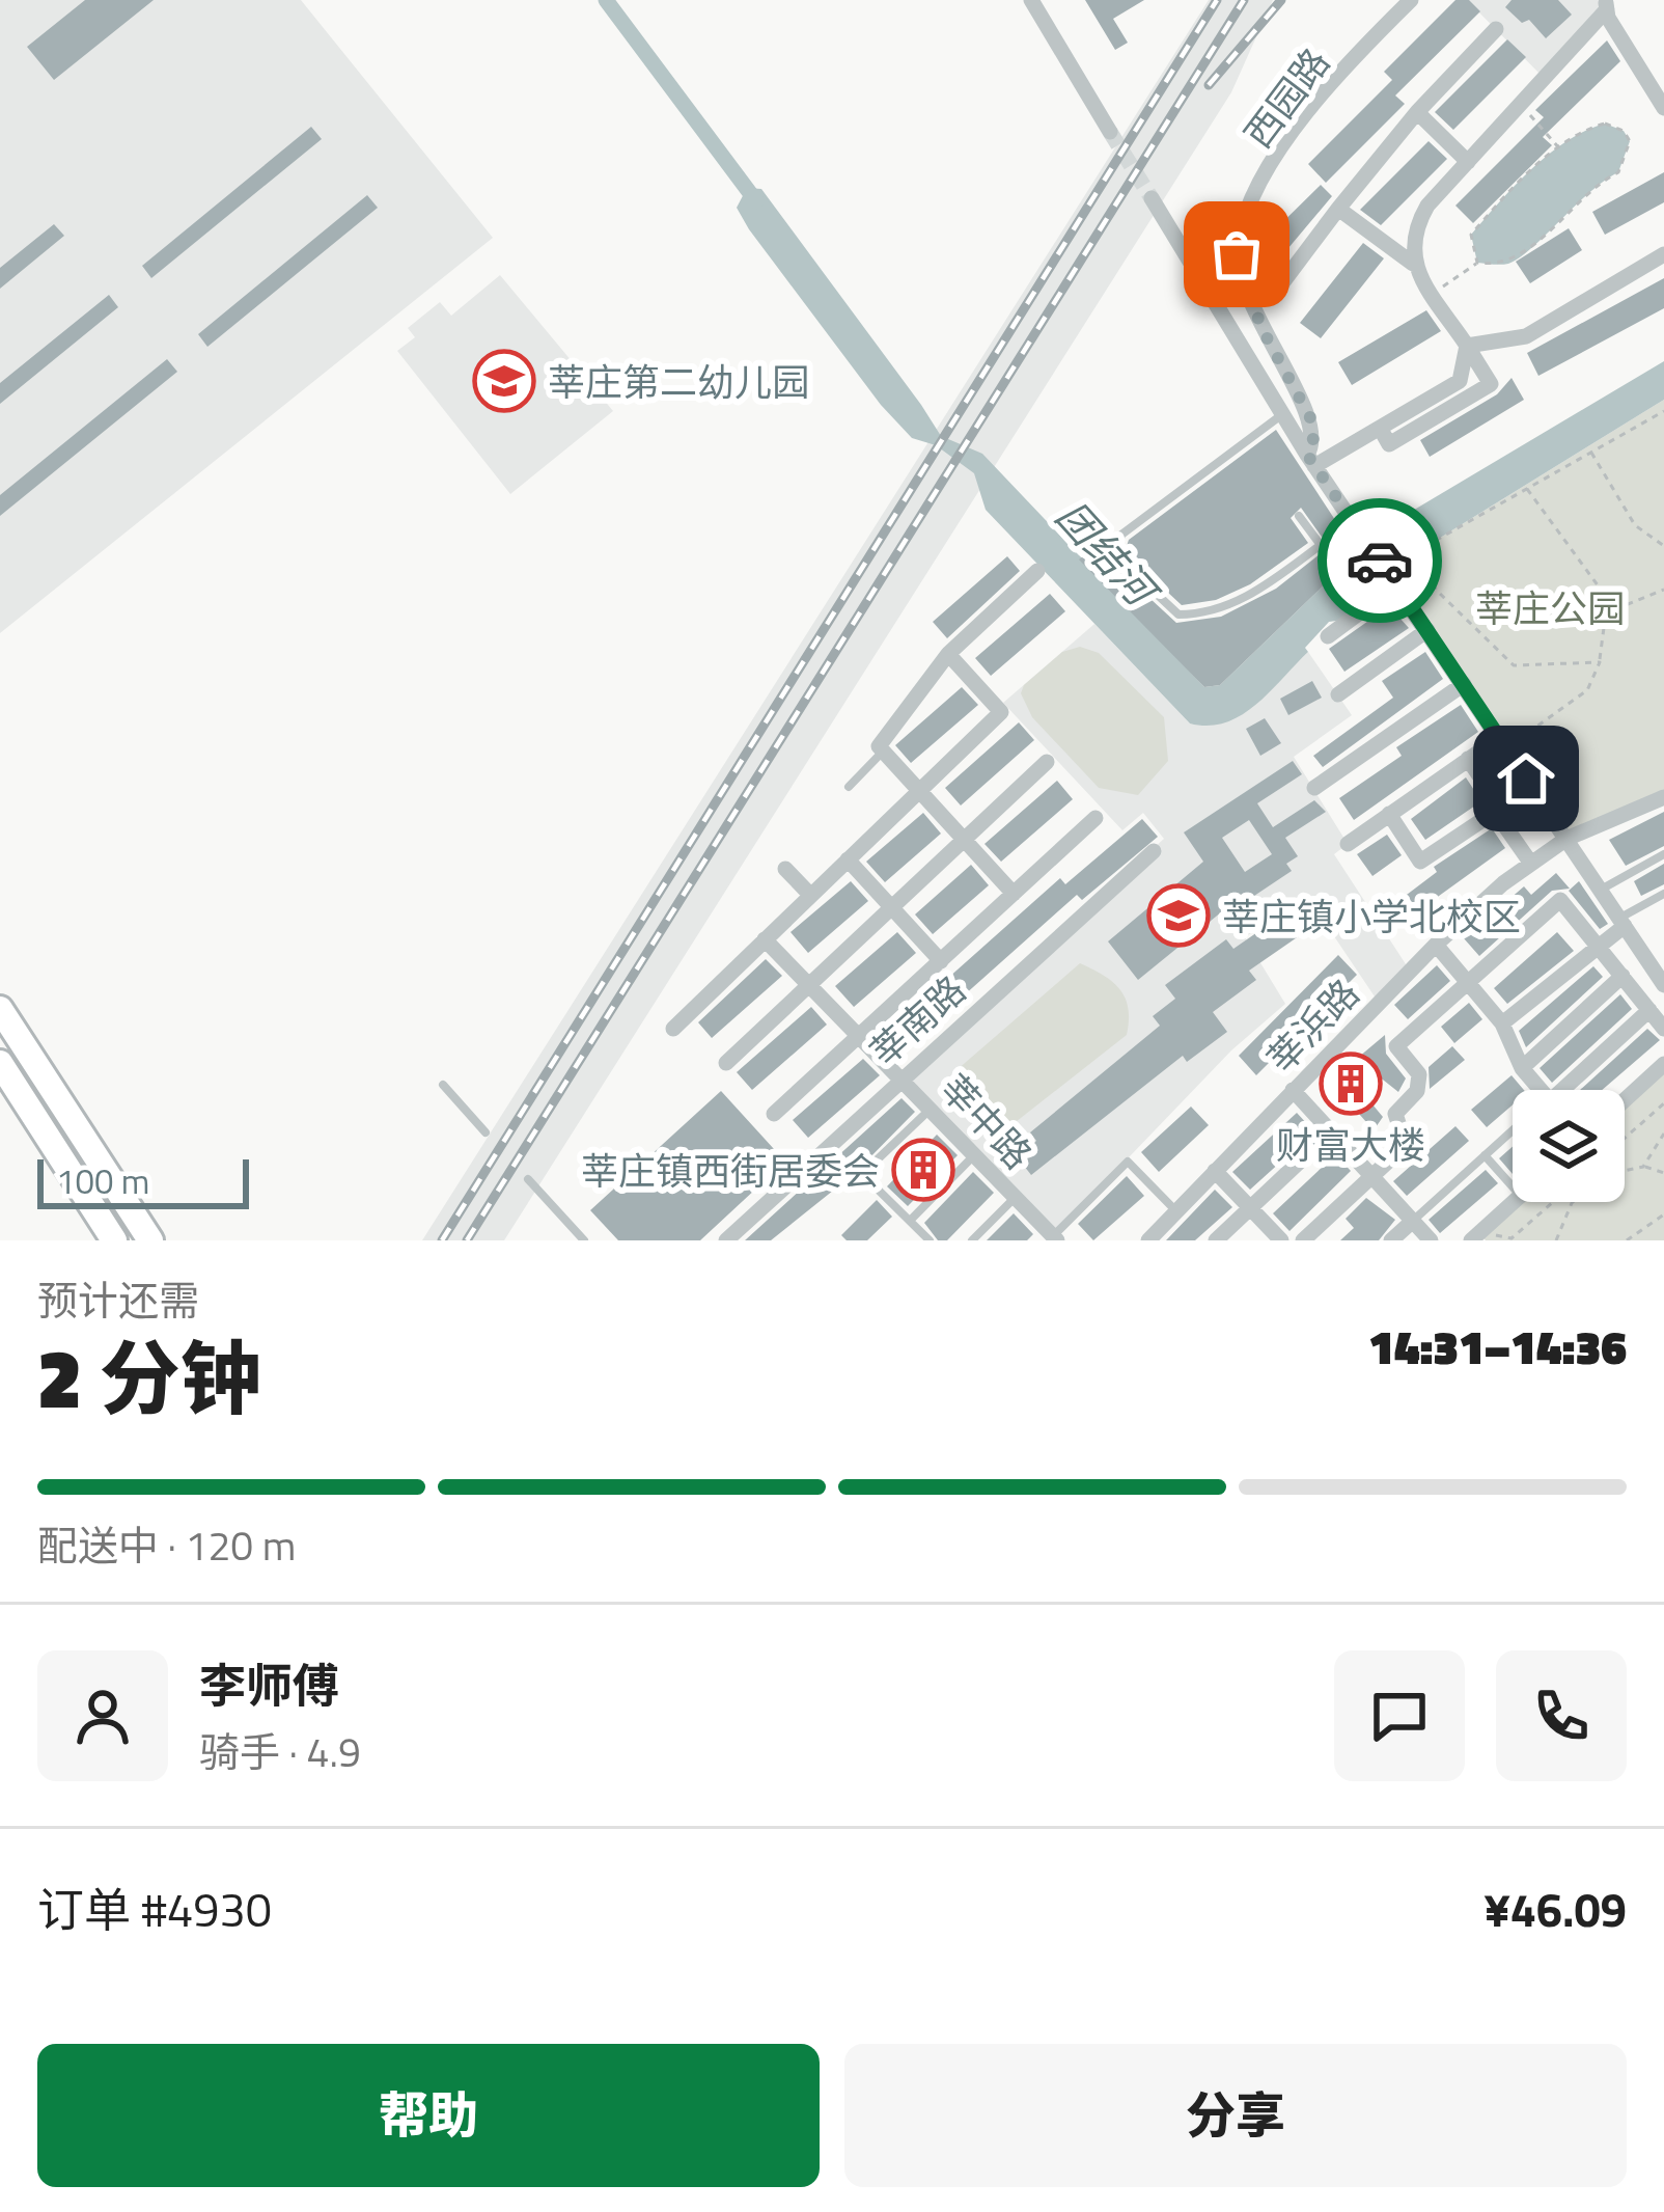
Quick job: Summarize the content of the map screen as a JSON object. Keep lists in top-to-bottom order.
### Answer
{
  "streets": {
    "street": [
      "西园路",
      "莘南路",
      "莘浜路",
      "莘中路"
    ]
  },
  "crossings": [
    ["莘南路", "莘中路"]
  ],
  "water": ["团结河"],
  "parks": ["莘庄公园"],
  "places": {
    "school or university": ["莘庄第二幼儿园", "莘庄镇小学北校区"],
    "building": ["财富大楼", "莘庄镇西街居委会"]
  },
  "scale_bar": "100 m",
  "page": {
    "scale": "100 m",
    "heading": ["2 分钟", "预计还需", "14:31–14:36"],
    "panel": [
      "李师傅",
      "骑手 · 4.9",
      "订单 #4930",
      "¥46.09"
    ],
    "bar": "配送中 · 120 m",
    "buttons": ["帮助", "分享"]
  }
}
